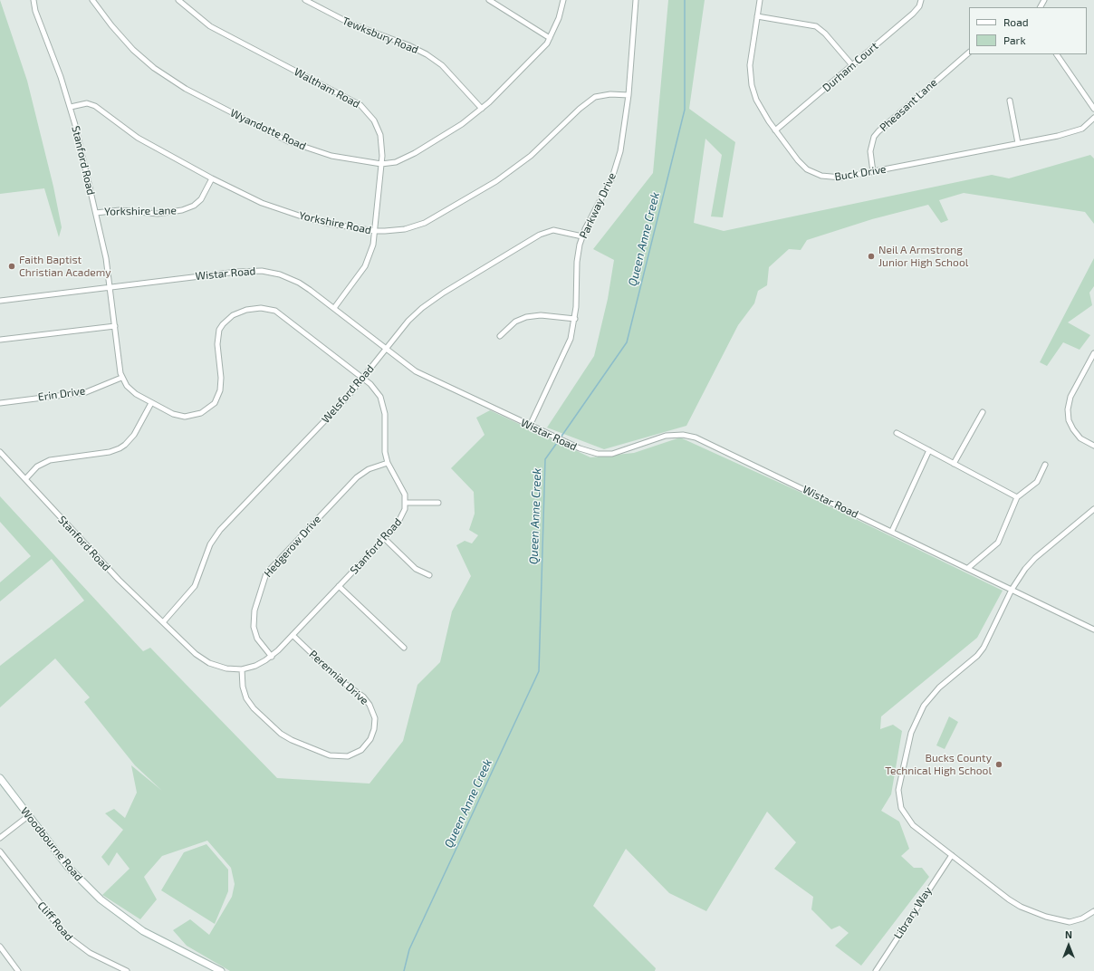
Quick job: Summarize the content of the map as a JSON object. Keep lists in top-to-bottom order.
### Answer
{
  "streets": {
    "main road": ["Woodbourne Road"],
    "street": [
      "Tewksbury Road",
      "Durham Court",
      "Waltham Road",
      "Pheasant Lane",
      "Wyandotte Road",
      "Stanford Road",
      "Buck Drive",
      "Parkway Drive",
      "Yorkshire Lane",
      "Yorkshire Road",
      "Wistar Road",
      "Erin Drive",
      "Welsford Road",
      "Hedgerow Drive",
      "Perennial Drive",
      "Library Way",
      "Cliff Road"
    ]
  },
  "crossings": [
    ["Tewksbury Road", "Wyandotte Road"],
    ["Durham Court", "Buck Drive"],
    ["Waltham Road", "Wyandotte Road"],
    ["Waltham Road", "Yorkshire Road"],
    ["Waltham Road", "Wistar Road"],
    ["Pheasant Lane", "Buck Drive"],
    ["Stanford Road", "Yorkshire Lane"],
    ["Stanford Road", "Yorkshire Road"],
    ["Stanford Road", "Wistar Road"],
    ["Stanford Road", "Erin Drive"],
    ["Stanford Road", "Welsford Road"],
    ["Stanford Road", "Hedgerow Drive"],
    ["Stanford Road", "Perennial Drive"],
    ["Parkway Drive", "Yorkshire Road"],
    ["Parkway Drive", "Wistar Road"],
    ["Parkway Drive", "Welsford Road"],
    ["Yorkshire Lane", "Yorkshire Road"],
    ["Wistar Road", "Welsford Road"]
  ],
  "water": ["Queen Anne Creek"],
  "places": ["Neil A Armstrong Junior High School", "Faith Baptist Christian Academy", "Bucks County Technical High School"],
  "legend": ["Road", "Park"],
  "north": "top"
}
